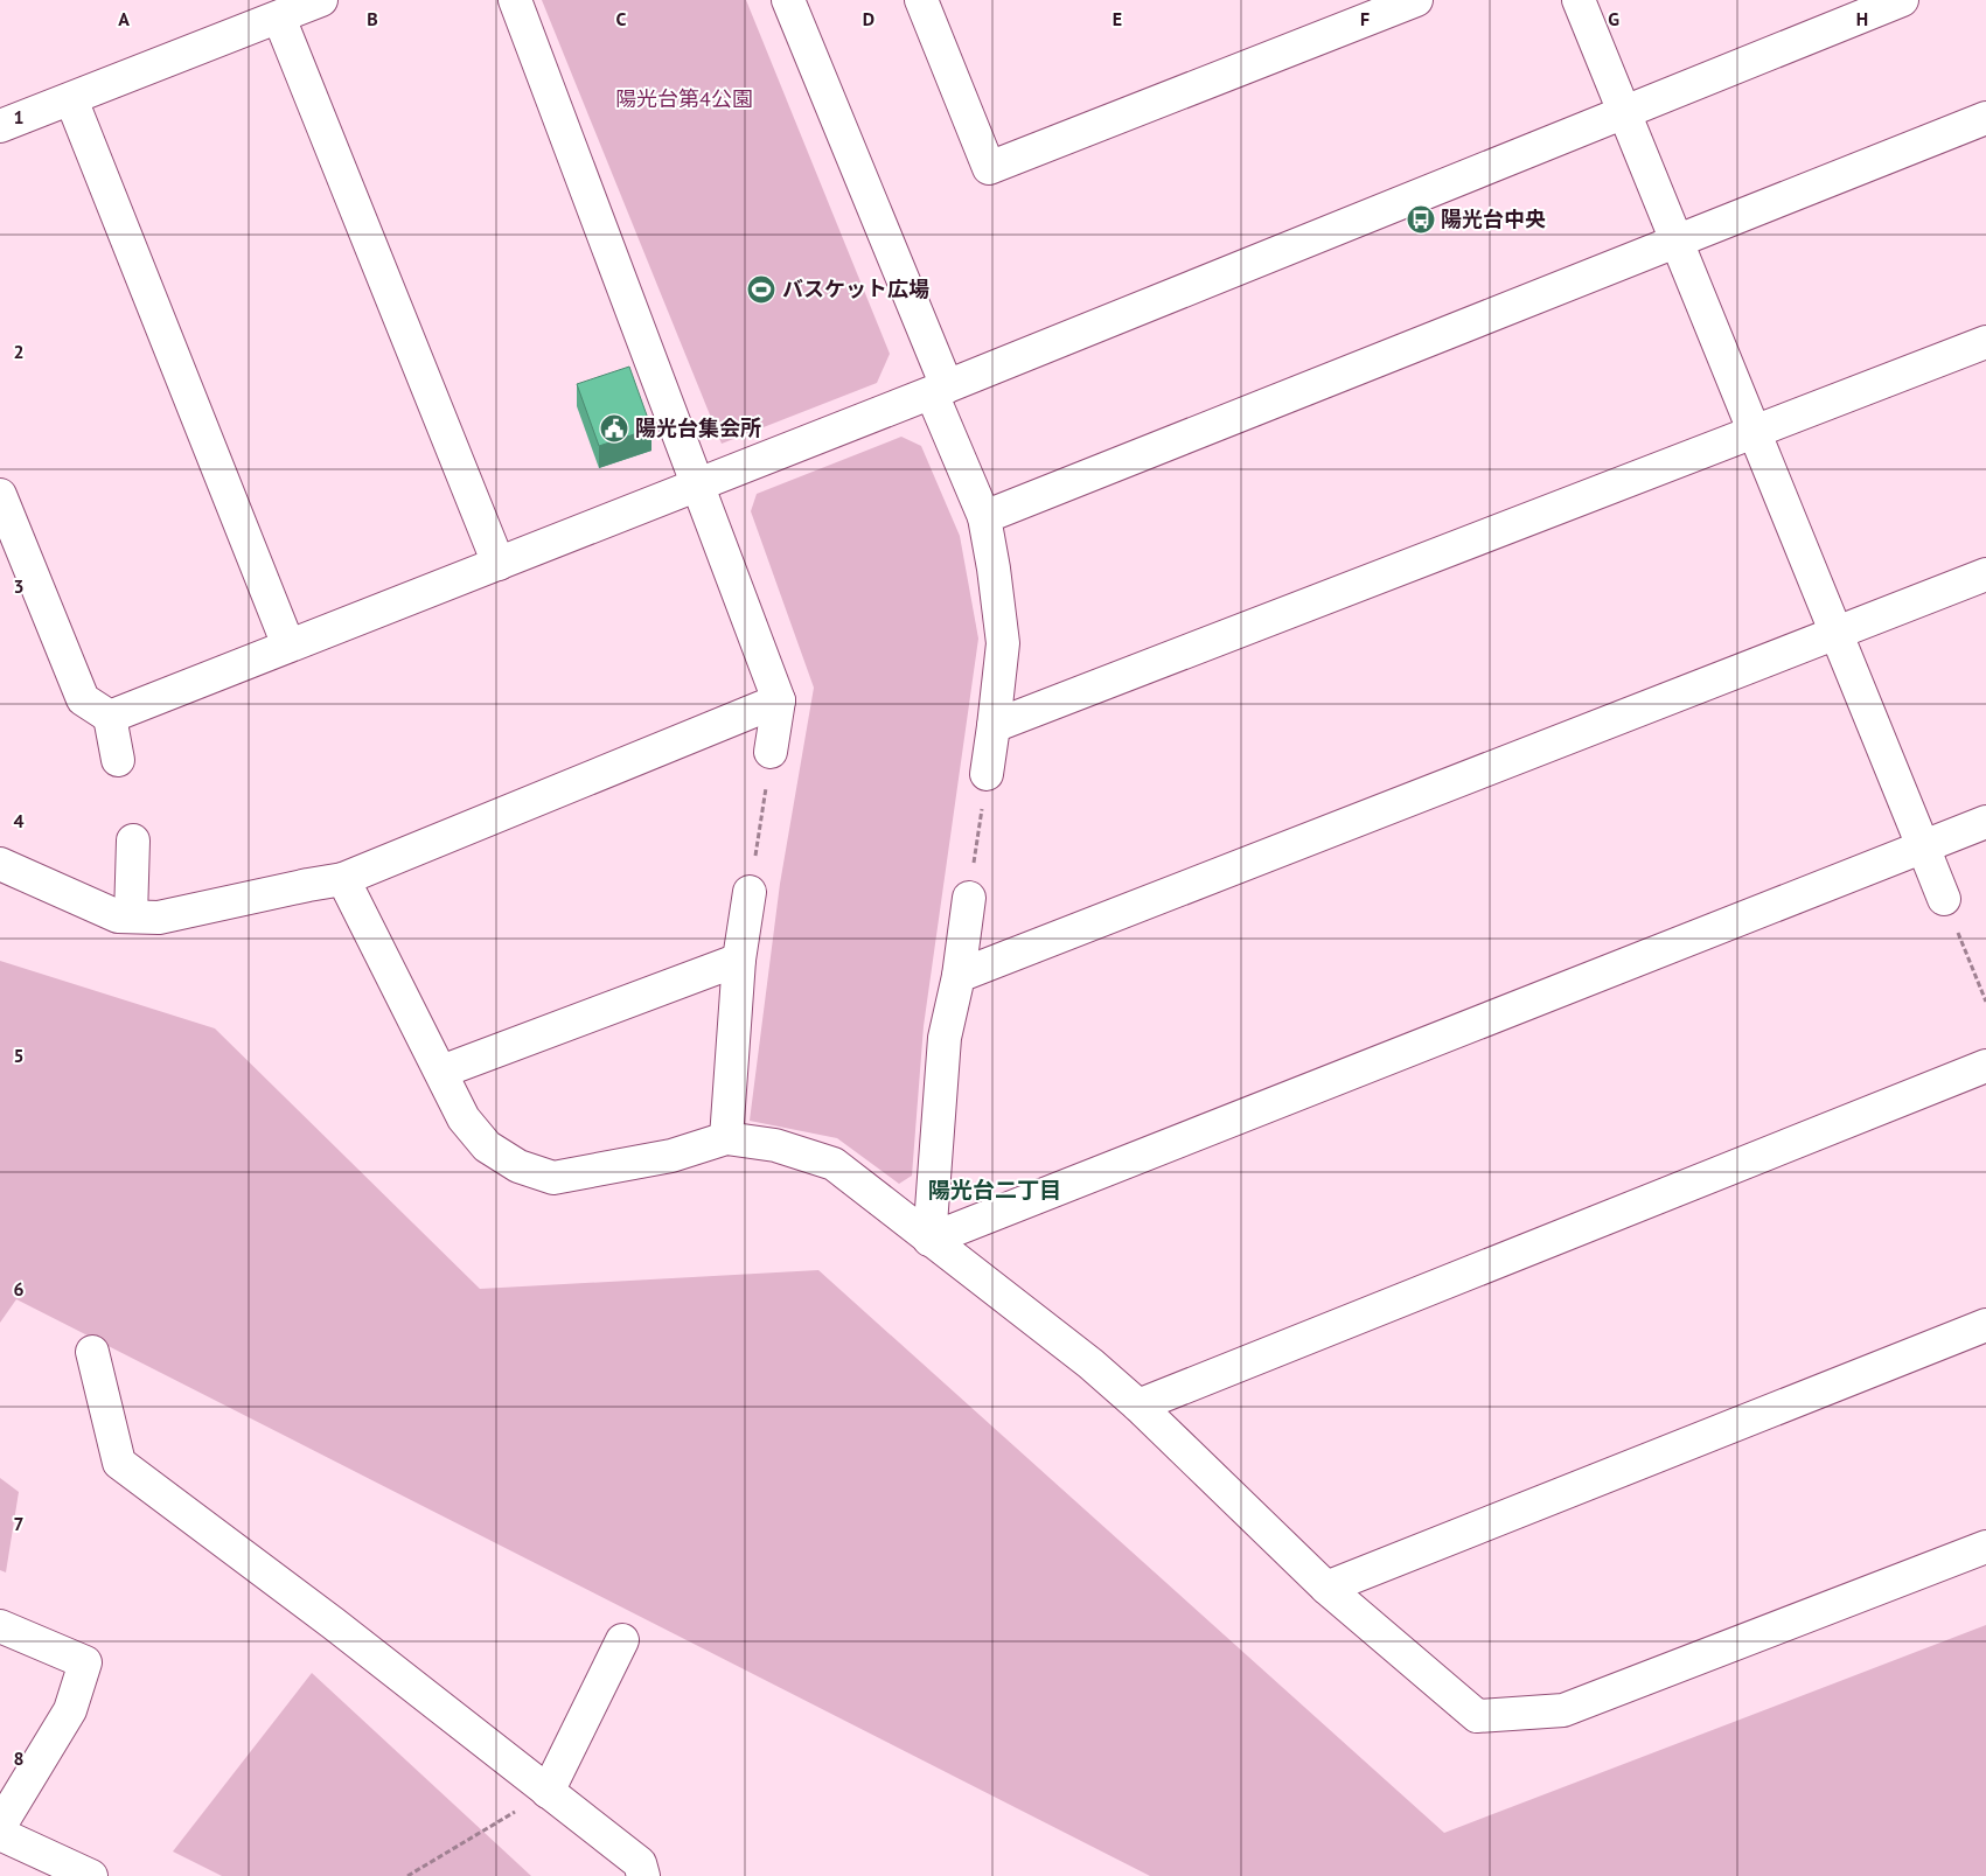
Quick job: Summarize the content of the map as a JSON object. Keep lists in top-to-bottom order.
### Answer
{
  "districts": ["陽光台二丁目"],
  "parks": ["陽光台第4公園"],
  "places": {
    "bus stop": ["陽光台中央"],
    "sports": ["バスケット広場"],
    "public building": ["陽光台集会所"]
  },
  "grid": {
    "columns": [
      "A",
      "B",
      "C",
      "D",
      "E",
      "F",
      "G",
      "H"
    ],
    "rows": [
      "1",
      "2",
      "3",
      "4",
      "5",
      "6",
      "7",
      "8"
    ]
  }
}
